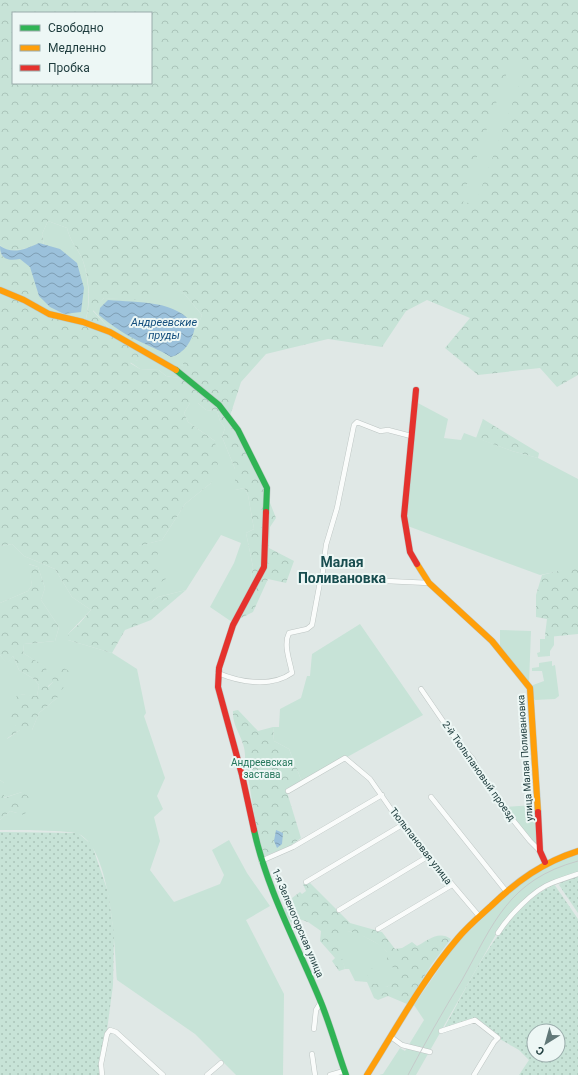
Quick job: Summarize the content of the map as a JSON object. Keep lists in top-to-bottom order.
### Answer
{
  "streets": {
    "street": [
      "улица Малая Поливановка",
      "2-й Тюльпановый проезд",
      "Тюльпановая улица",
      "1-я Зеленогорская улица"
    ]
  },
  "crossings": [
    ["улица Малая Поливановка", "2-й Тюльпановый проезд"]
  ],
  "districts": ["Малая Поливановка"],
  "water": ["Андреевские пруды"],
  "parks": ["Андреевская застава"],
  "legend": ["Свободно", "Медленно", "Пробка"],
  "north": "bottom left"
}
